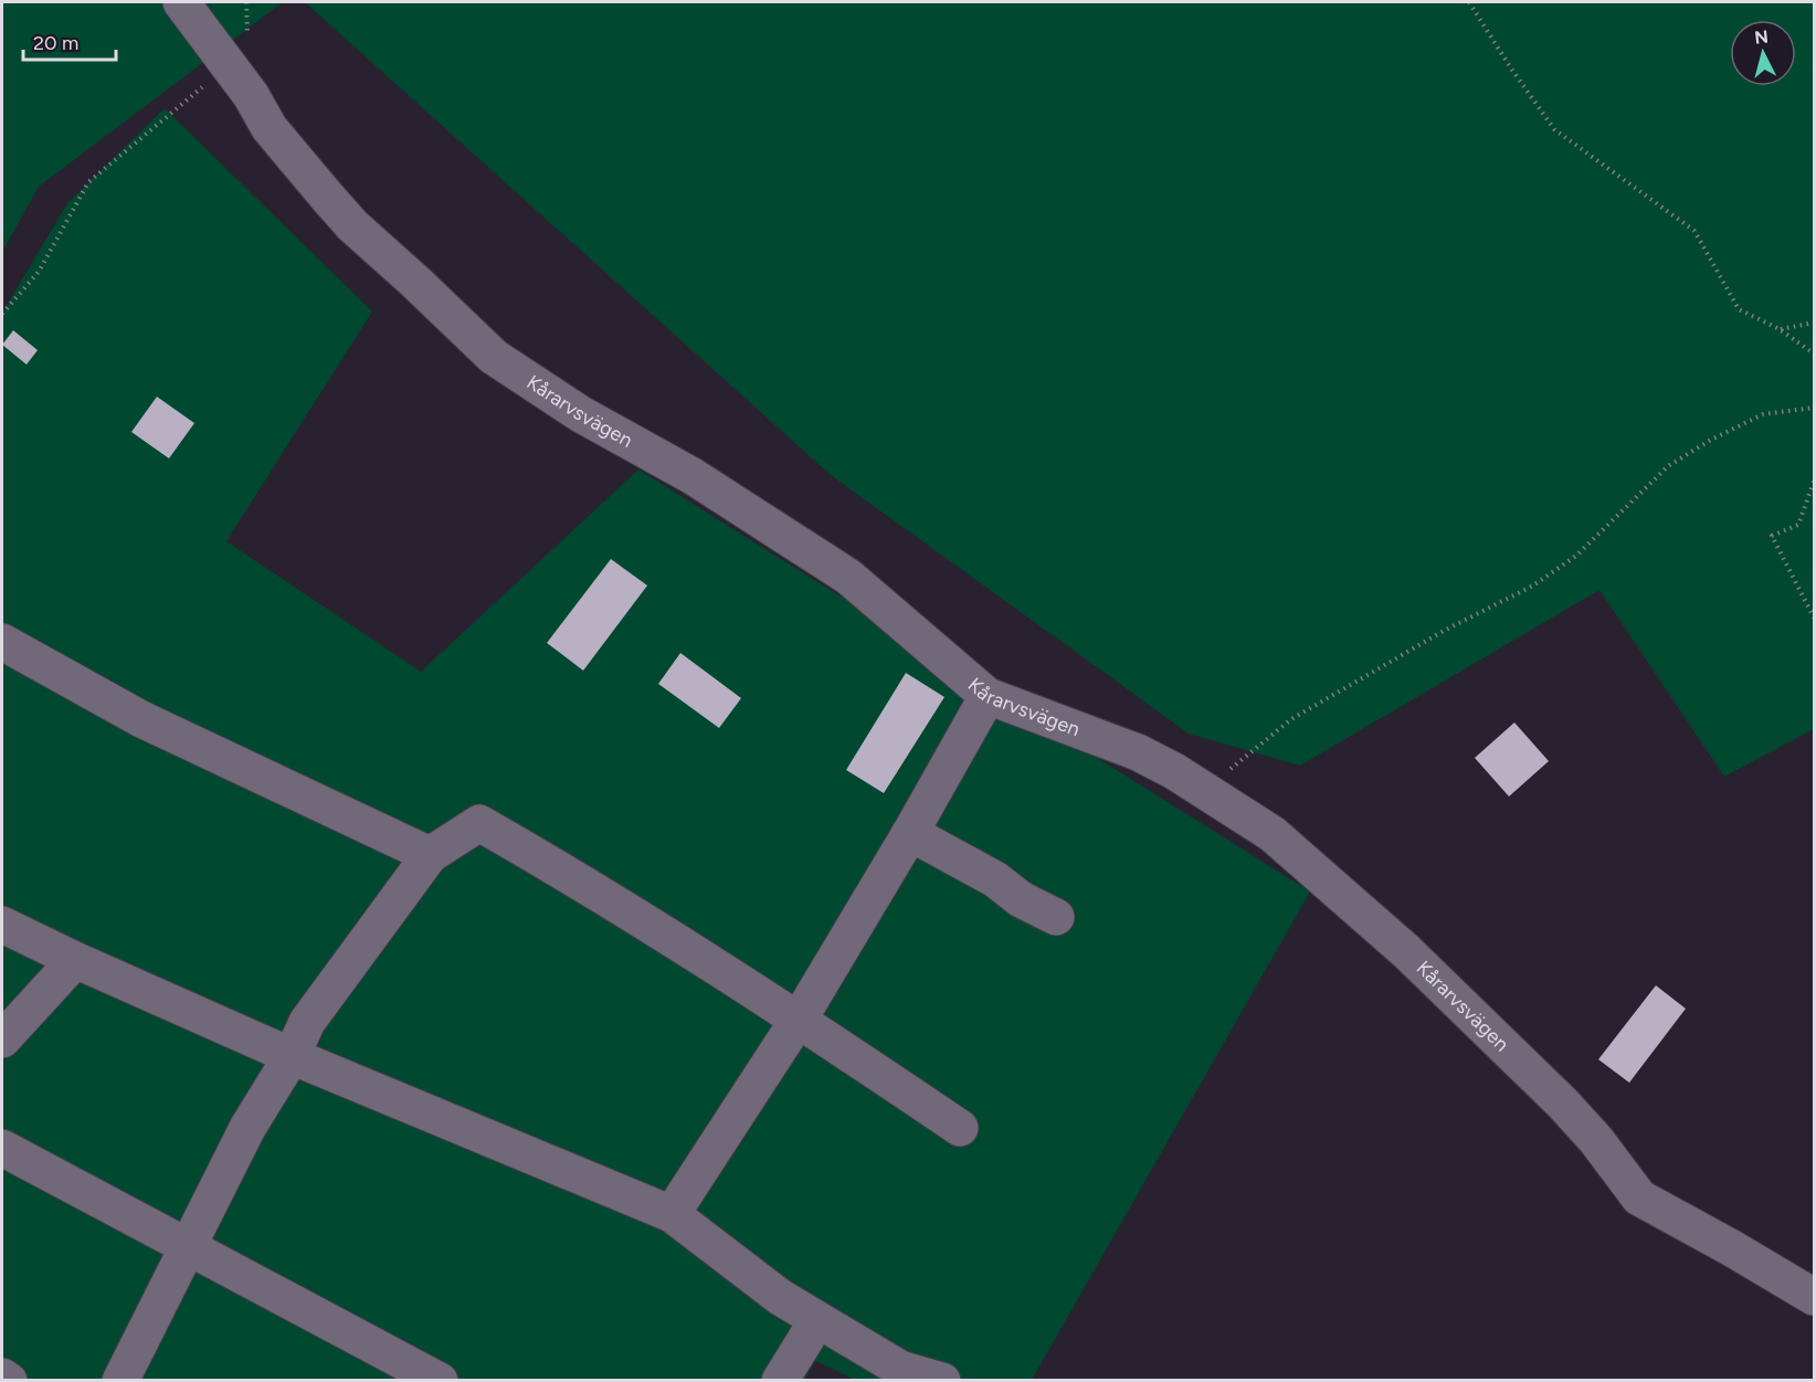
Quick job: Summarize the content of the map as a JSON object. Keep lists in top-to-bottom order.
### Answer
{
  "streets": {
    "street": ["Kårarvsvägen"]
  },
  "scale_bar": "20 m",
  "north": "top"
}
